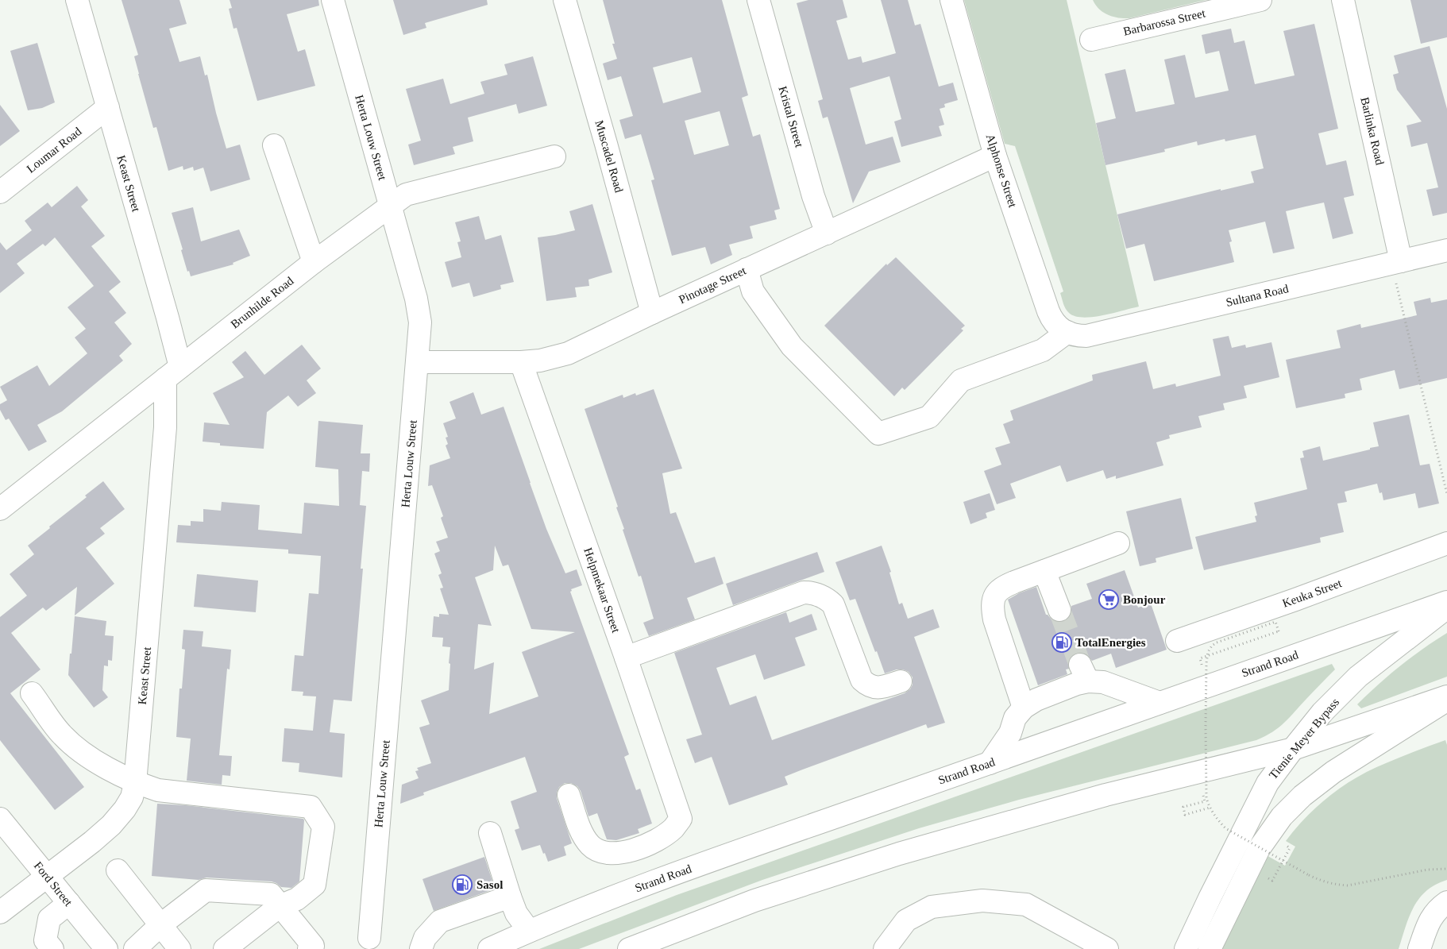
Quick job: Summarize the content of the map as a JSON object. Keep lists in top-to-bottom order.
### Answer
{
  "streets": {
    "street": [
      "Barbarossa Street",
      "Kristal Street",
      "Barlinka Road",
      "Herta Louw Street",
      "Loumar Road",
      "Muscadel Road",
      "Alphonse Street",
      "Keast Street",
      "Pinotage Street",
      "Sultana Road",
      "Brunhilde Road",
      "Helpmekaar Street",
      "Keuka Street",
      "Strand Road",
      "Tienie Meyer Bypass",
      "Ford Street"
    ]
  },
  "crossings": [
    ["Kristal Street", "Pinotage Street"],
    ["Barlinka Road", "Sultana Road"],
    ["Herta Louw Street", "Pinotage Street"],
    ["Herta Louw Street", "Brunhilde Road"],
    ["Loumar Road", "Keast Street"],
    ["Muscadel Road", "Pinotage Street"],
    ["Alphonse Street", "Pinotage Street"],
    ["Alphonse Street", "Sultana Road"],
    ["Keast Street", "Brunhilde Road"],
    ["Keast Street", "Ford Street"],
    ["Pinotage Street", "Helpmekaar Street"]
  ],
  "places": {
    "supermarket": ["Bonjour"],
    "fuel station": ["TotalEnergies", "Sasol"]
  }
}
